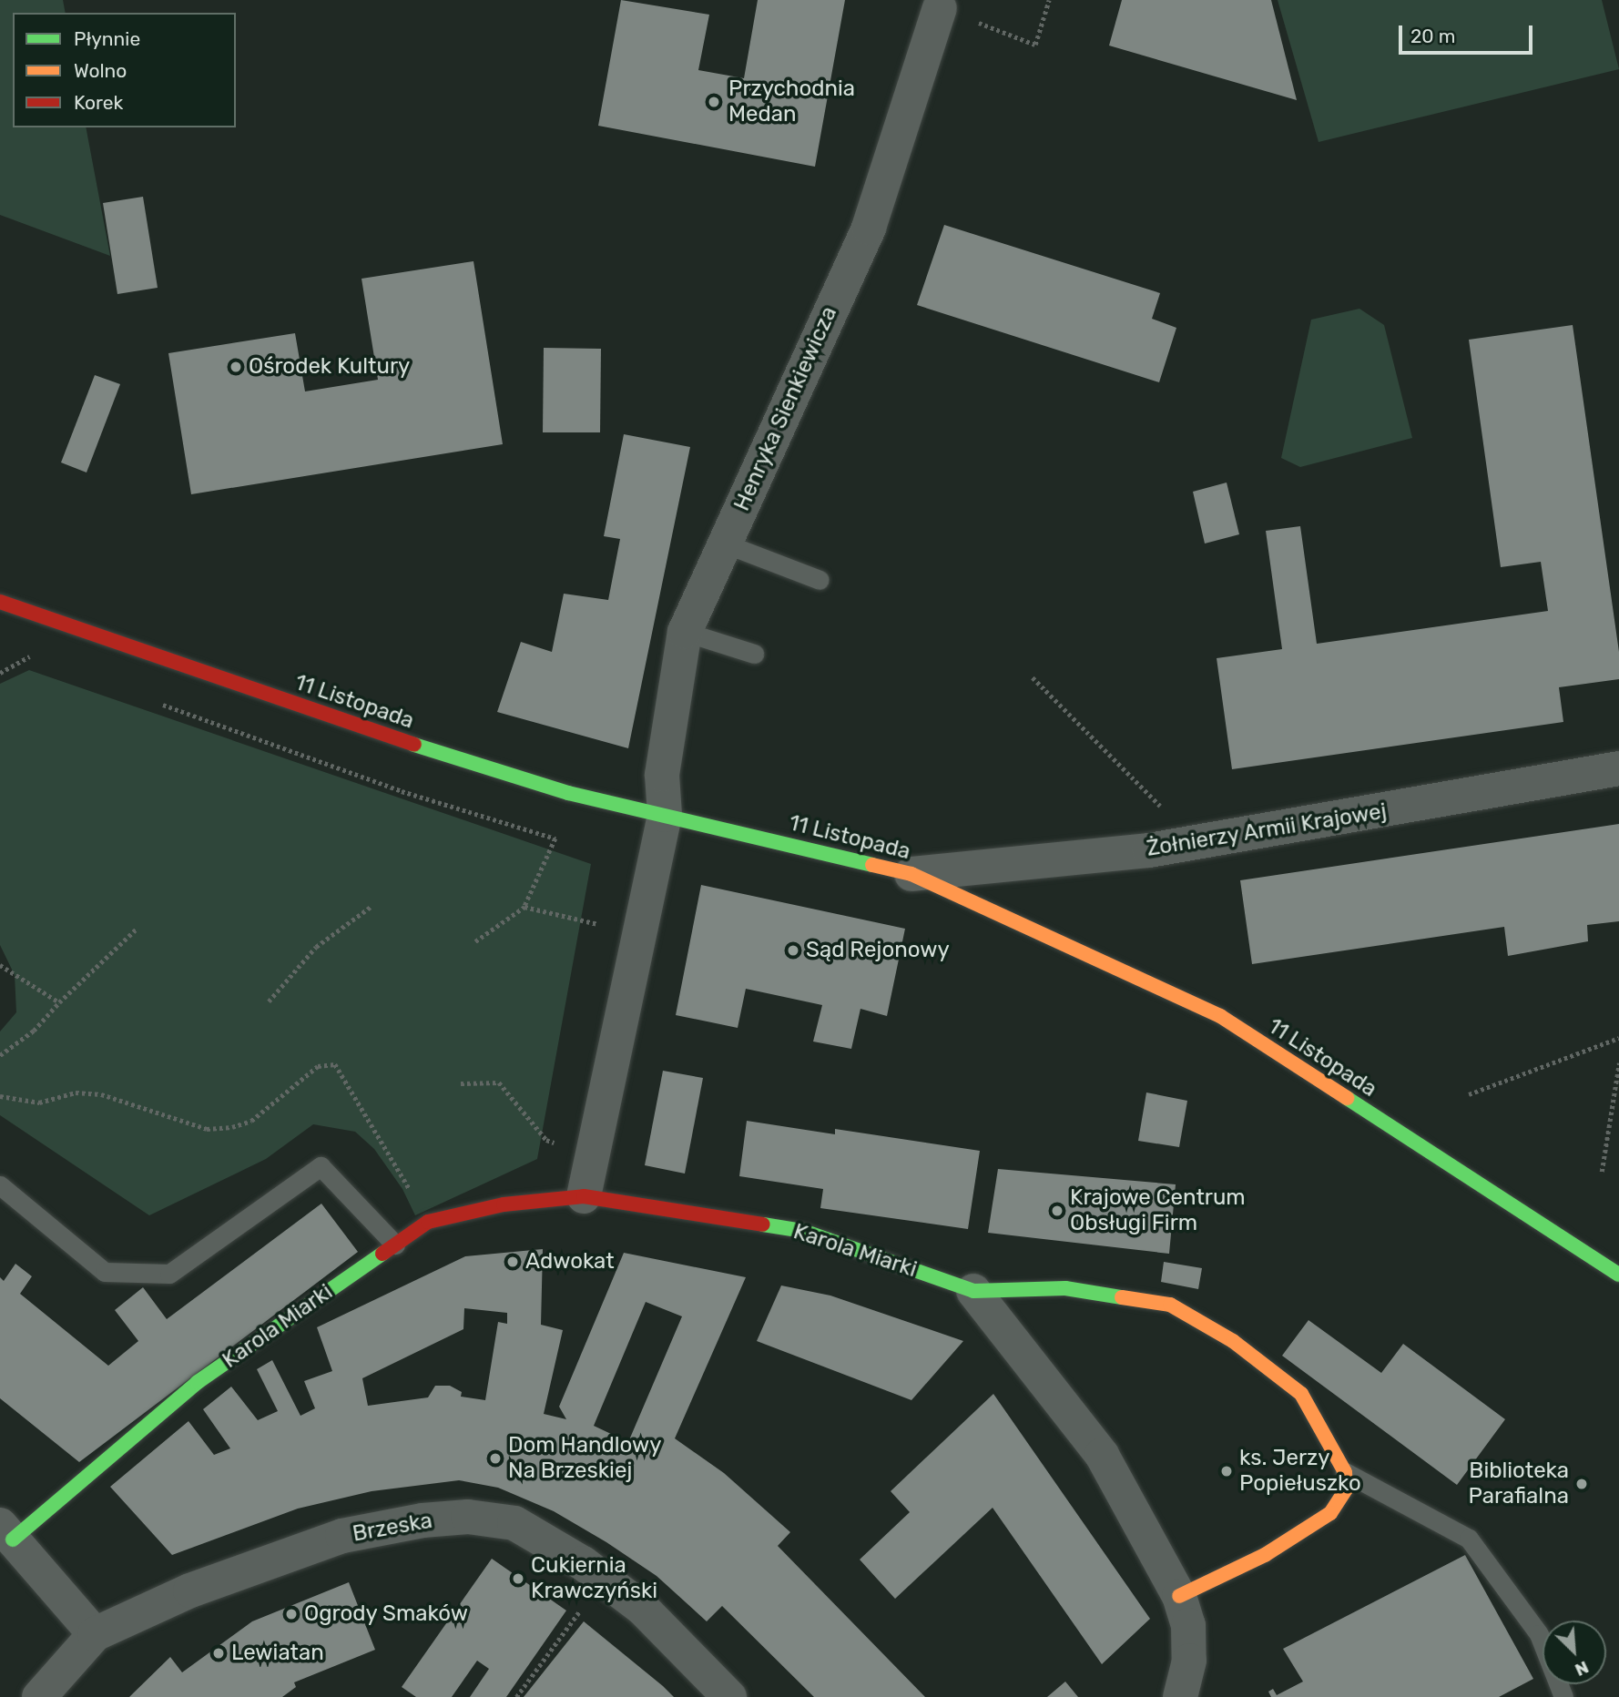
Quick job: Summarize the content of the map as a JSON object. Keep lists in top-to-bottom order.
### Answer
{
  "streets": {
    "street": [
      "Henryka Sienkiewicza",
      "11 Listopada",
      "Żołnierzy Armii Krajowej",
      "Karola Miarki",
      "Brzeska"
    ]
  },
  "crossings": [
    ["Henryka Sienkiewicza", "11 Listopada"],
    ["11 Listopada", "Żołnierzy Armii Krajowej"]
  ],
  "places": [
    "Przychodnia Medan",
    "Ośrodek Kultury",
    "Sąd Rejonowy",
    "Krajowe Centrum Obsługi Firm",
    "Adwokat",
    "Dom Handlowy Na Brzeskiej",
    "ks. Jerzy Popiełuszko",
    "Biblioteka Parafialna",
    "Cukiernia Krawczyński",
    "Ogrody Smaków",
    "Lewiatan"
  ],
  "legend": ["Płynnie", "Wolno", "Korek"],
  "scale_bar": "20 m",
  "north": "bottom right"
}
